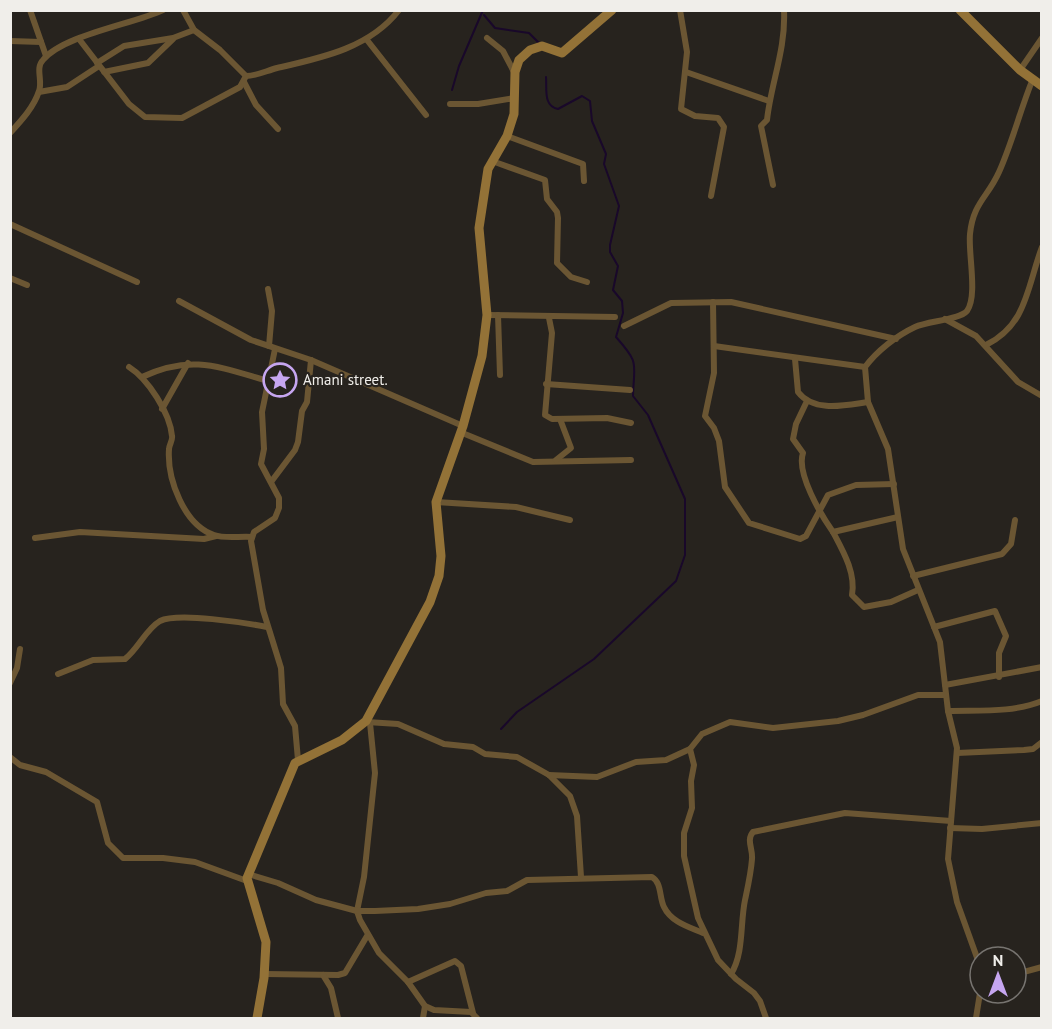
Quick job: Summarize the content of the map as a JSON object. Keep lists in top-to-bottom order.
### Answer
{
  "places": {
    "place": ["Amani street."]
  },
  "north": "top"
}
